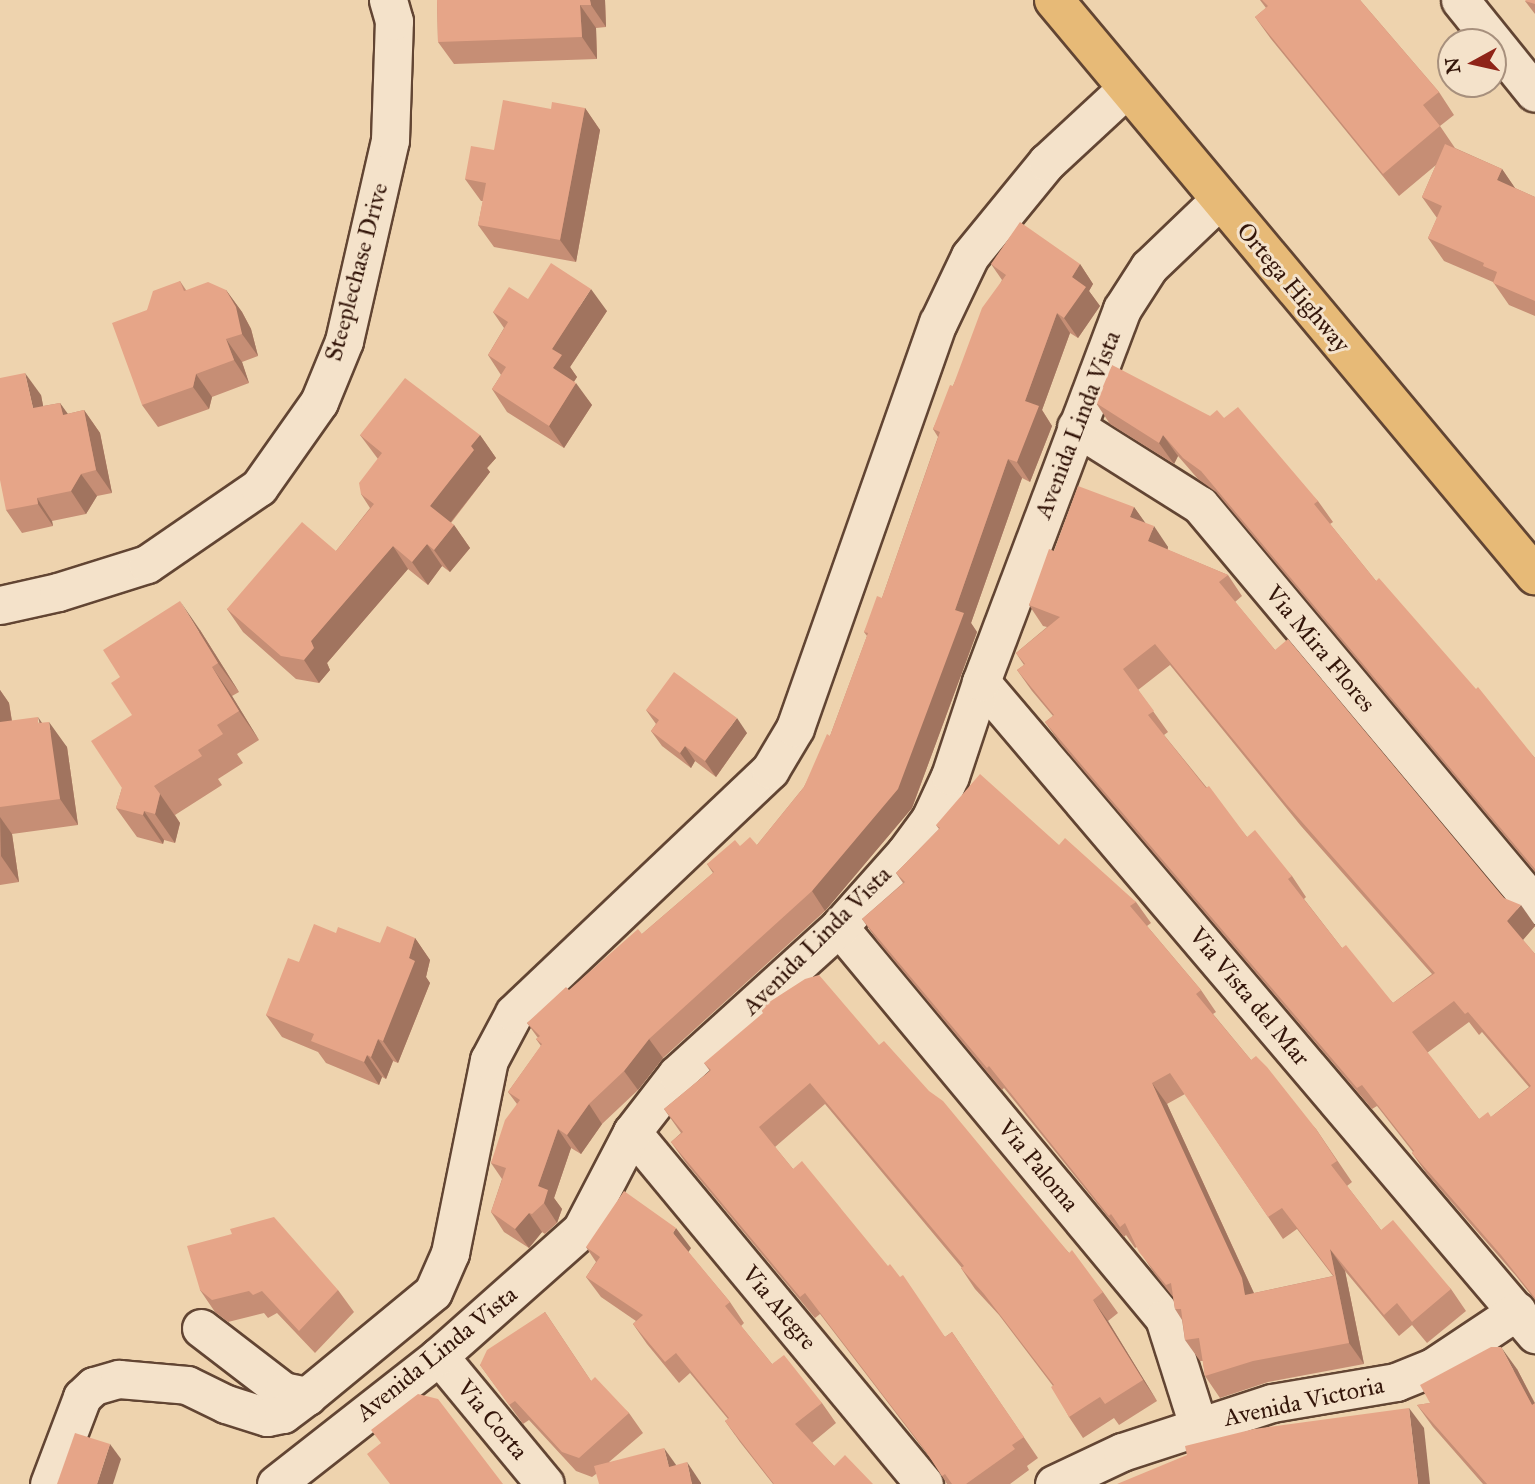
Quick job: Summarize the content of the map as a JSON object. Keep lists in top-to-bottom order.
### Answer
{
  "streets": {
    "main road": ["Ortega Highway"],
    "street": [
      "Steeplechase Drive",
      "Avenida Linda Vista",
      "Via Mira Flores",
      "Via Vista del Mar",
      "Via Paloma",
      "Via Alegre",
      "Avenida Victoria",
      "Via Corta"
    ]
  },
  "crossings": [
    ["Ortega Highway", "Avenida Linda Vista"],
    ["Avenida Linda Vista", "Via Mira Flores"],
    ["Avenida Linda Vista", "Via Vista del Mar"],
    ["Avenida Linda Vista", "Via Paloma"],
    ["Avenida Linda Vista", "Via Alegre"],
    ["Avenida Linda Vista", "Via Corta"],
    ["Via Vista del Mar", "Avenida Victoria"],
    ["Via Paloma", "Avenida Victoria"]
  ],
  "north": "left"
}
